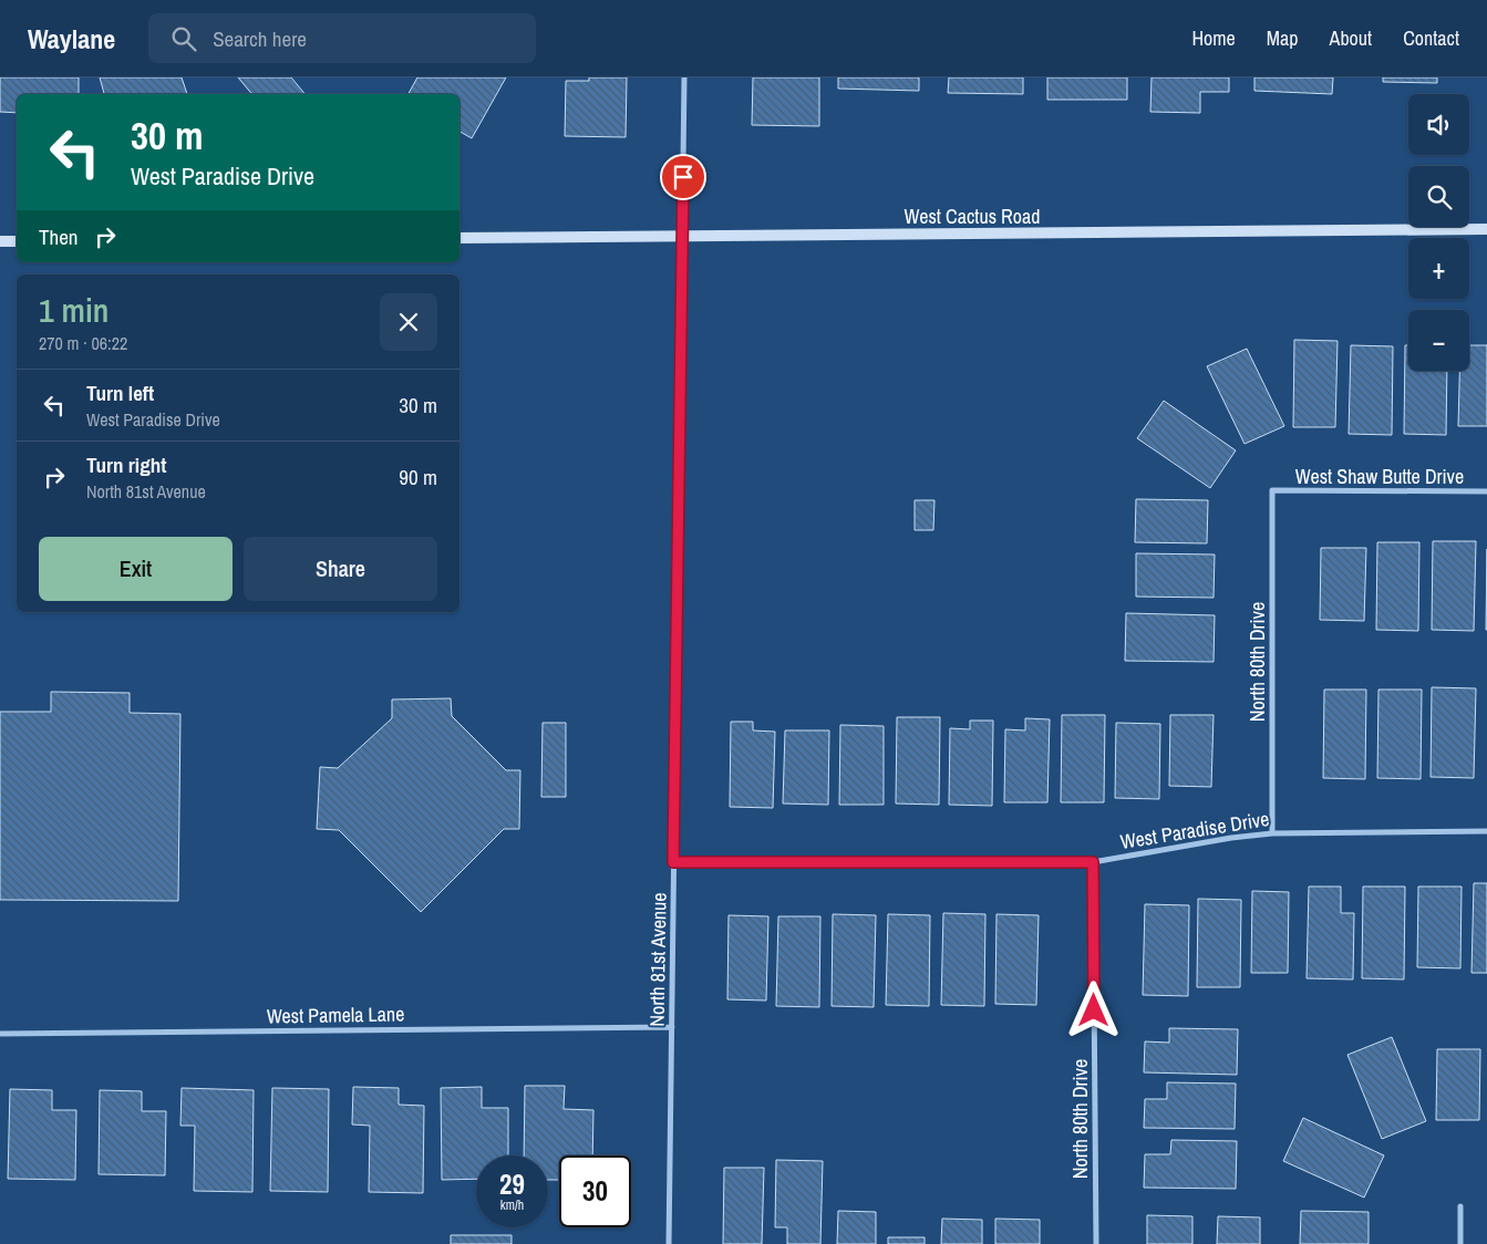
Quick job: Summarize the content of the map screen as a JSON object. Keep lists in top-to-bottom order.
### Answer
{
  "streets": {
    "main road": ["West Cactus Road"],
    "street": [
      "West Shaw Butte Drive",
      "North 80th Drive",
      "West Paradise Drive",
      "North 81st Avenue",
      "West Pamela Lane"
    ]
  },
  "crossings": [
    ["West Cactus Road", "North 81st Avenue"],
    ["West Shaw Butte Drive", "North 80th Drive"],
    ["North 80th Drive", "West Paradise Drive"],
    ["West Paradise Drive", "North 81st Avenue"],
    ["North 81st Avenue", "West Pamela Lane"]
  ],
  "page": {
    "header": "Waylane",
    "search": "Search here",
    "nav": [
      "Home",
      "Map",
      "About",
      "Contact"
    ],
    "map_buttons": ["+", "−"],
    "turn": ["30 m", "West Paradise Drive"],
    "then": "Then",
    "heading": ["1 min", "270 m · 06:22"],
    "list": [
      {
        "name": "Turn left",
        "note": "West Paradise Drive",
        "value": "30 m"
      },
      {
        "name": "Turn right",
        "note": "North 81st Avenue",
        "value": "90 m"
      }
    ],
    "buttons": ["Exit", "Share"],
    "speed": "29 km/h",
    "limit": "30"
  }
}
